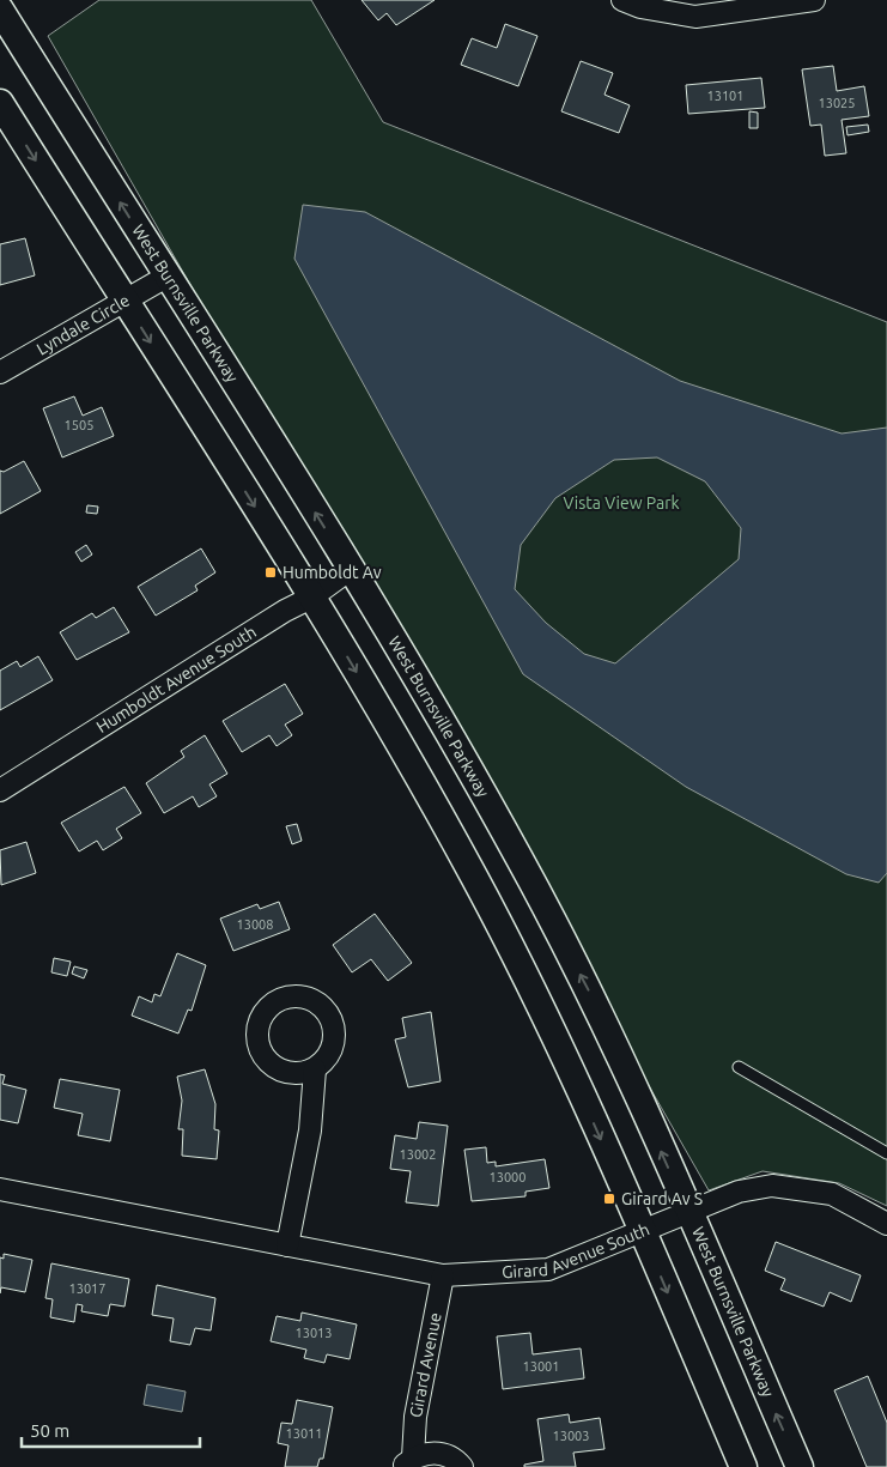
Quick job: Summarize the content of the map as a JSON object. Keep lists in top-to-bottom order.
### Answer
{
  "streets": {
    "street": [
      "West Burnsville Parkway",
      "Lyndale Circle",
      "Humboldt Avenue South",
      "Girard Avenue South",
      "Girard Avenue"
    ]
  },
  "crossings": [
    ["West Burnsville Parkway", "Lyndale Circle"],
    ["West Burnsville Parkway", "Humboldt Avenue South"],
    ["West Burnsville Parkway", "Girard Avenue South"],
    ["Girard Avenue South", "Girard Avenue"]
  ],
  "parks": ["Vista View Park"],
  "places": {
    "transit": ["Humboldt Av", "Girard Av S"]
  },
  "house_numbers": [
    "13101",
    "13025",
    "1505",
    "13008",
    "13002",
    "13000",
    "13017",
    "13013",
    "13001",
    "13011",
    "13003"
  ],
  "scale_bar": "50 m"
}
